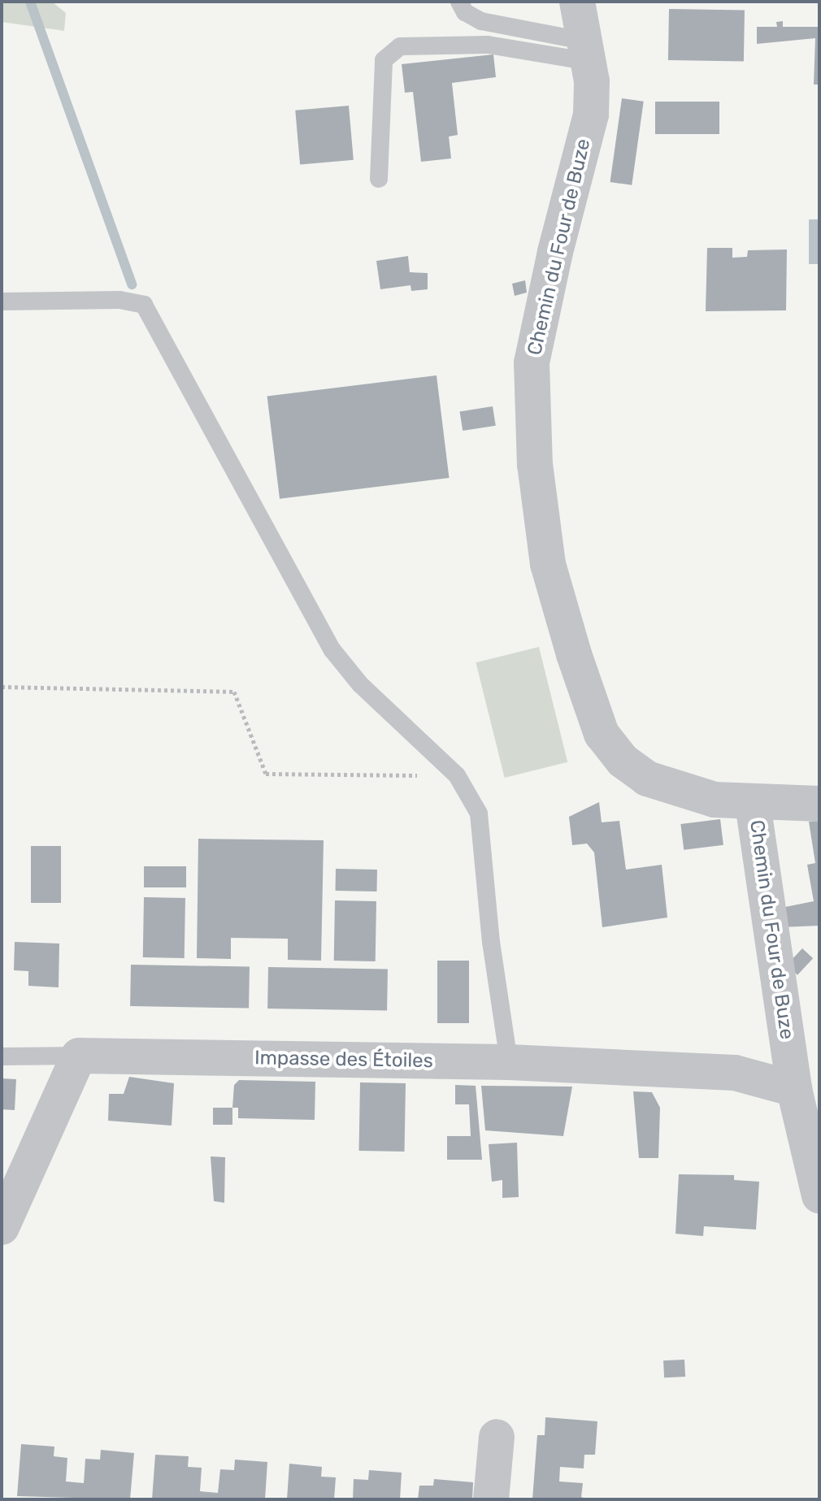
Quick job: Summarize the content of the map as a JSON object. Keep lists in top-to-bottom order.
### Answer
{
  "streets": {
    "street": ["Chemin du Four de Buze", "Impasse des Étoiles"]
  },
  "crossings": [
    ["Chemin du Four de Buze", "Impasse des Étoiles"]
  ]
}
